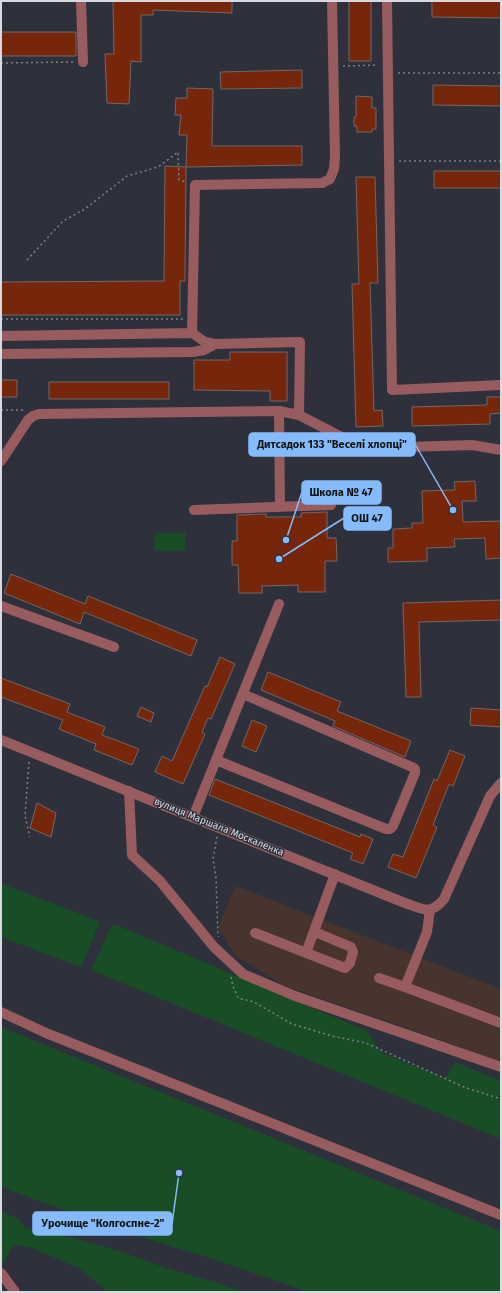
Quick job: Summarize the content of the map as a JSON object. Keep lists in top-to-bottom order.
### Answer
{
  "streets": {
    "street": ["вулиця Маршала Москаленка"]
  },
  "places": [
    "Дитсадок 133 \"Веселі хлопці\"",
    "Школа № 47",
    "ОШ 47",
    "Урочище \"Колгоспне-2\""
  ]
}
